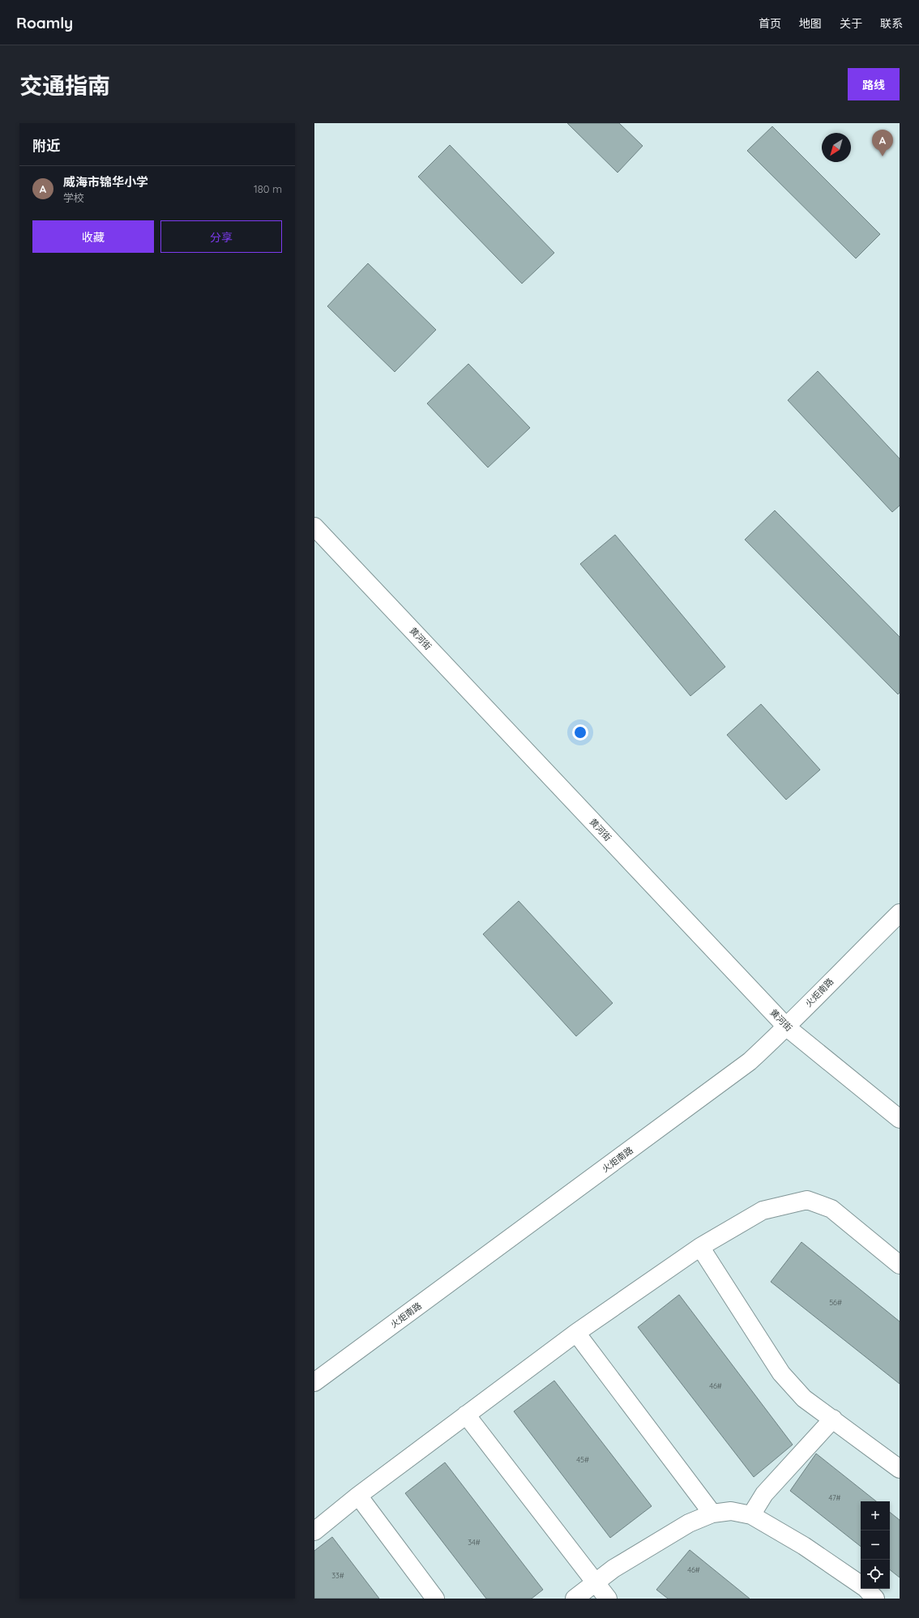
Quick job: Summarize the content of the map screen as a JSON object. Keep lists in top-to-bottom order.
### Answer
{
  "streets": {
    "street": ["黄河街", "火炬南路"]
  },
  "crossings": [
    ["黄河街", "火炬南路"]
  ],
  "house_numbers": [
    "56#",
    "46#",
    "45#",
    "47#",
    "34#",
    "46#",
    "33#"
  ],
  "north": "bottom left",
  "page": {
    "header": "Roamly",
    "nav": [
      "首页",
      "地图",
      "关于",
      "联系"
    ],
    "title": "交通指南",
    "buttons": [
      "路线",
      ["收藏", "分享"]
    ],
    "heading": "附近",
    "pins": "A",
    "list": [
      {
        "mark": "A",
        "name": "威海市锦华小学",
        "note": "学校",
        "value": "180 m"
      }
    ],
    "map_buttons": ["+", "−"]
  }
}
